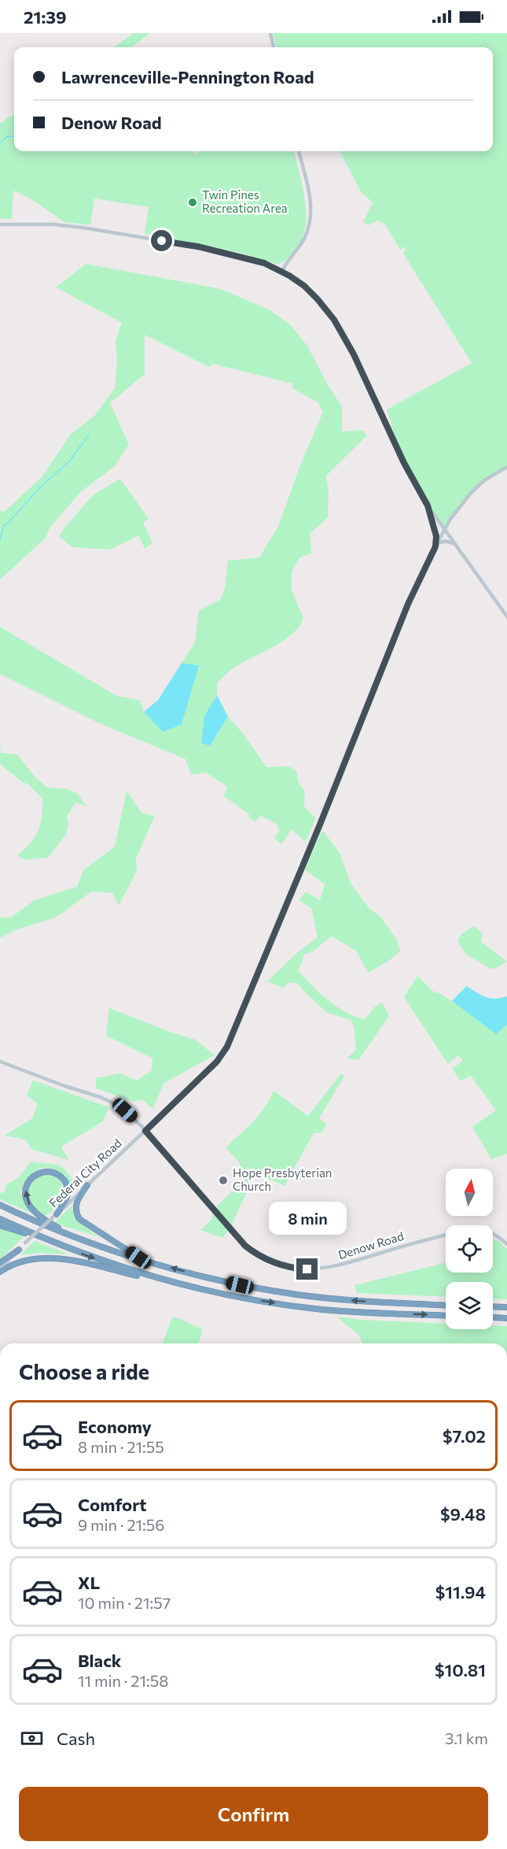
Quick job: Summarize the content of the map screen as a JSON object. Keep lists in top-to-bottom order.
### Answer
{
  "streets": {
    "street": ["Federal City Road", "Denow Road"]
  },
  "crossings": [
    ["Federal City Road", "Denow Road"]
  ],
  "places": ["Twin Pines Recreation Area", "Hope Presbyterian Church"],
  "north": "top",
  "page": {
    "status": "21:39",
    "banner": ["Lawrenceville-Pennington Road", "Denow Road"],
    "bubble": "8 min",
    "heading": "Choose a ride",
    "list": [
      {
        "name": "Economy",
        "note": "8 min · 21:55",
        "value": "$7.02"
      },
      {
        "name": "Comfort",
        "note": "9 min · 21:56",
        "value": "$9.48"
      },
      {
        "name": "XL",
        "note": "10 min · 21:57",
        "value": "$11.94"
      },
      {
        "name": "Black",
        "note": "11 min · 21:58",
        "value": "$10.81"
      }
    ],
    "pay": ["Cash", "3.1 km"],
    "buttons": "Confirm"
  }
}
